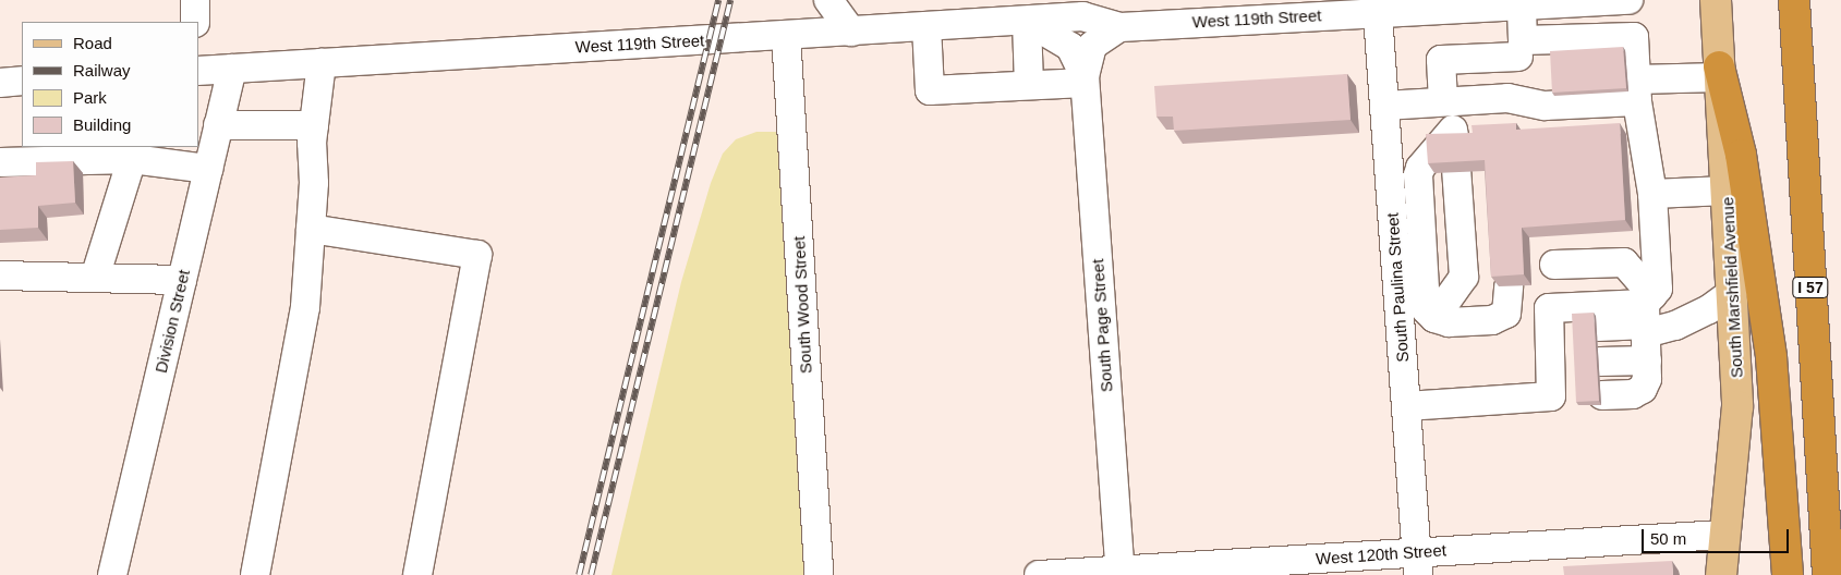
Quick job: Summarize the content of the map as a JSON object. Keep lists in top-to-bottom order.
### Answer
{
  "streets": {
    "highway": ["I 57"],
    "main road": ["South Marshfield Avenue"],
    "street": [
      "West 119th Street",
      "South Paulina Street",
      "South Wood Street",
      "Division Street",
      "South Page Street",
      "West 120th Street"
    ]
  },
  "crossings": [
    ["West 119th Street", "South Paulina Street"],
    ["West 119th Street", "South Wood Street"],
    ["West 119th Street", "Division Street"],
    ["West 119th Street", "South Page Street"],
    ["South Paulina Street", "West 120th Street"],
    ["South Marshfield Avenue", "West 120th Street"],
    ["South Page Street", "West 120th Street"]
  ],
  "legend": [
    "Road",
    "Railway",
    "Park",
    "Building"
  ],
  "scale_bar": "50 m"
}
